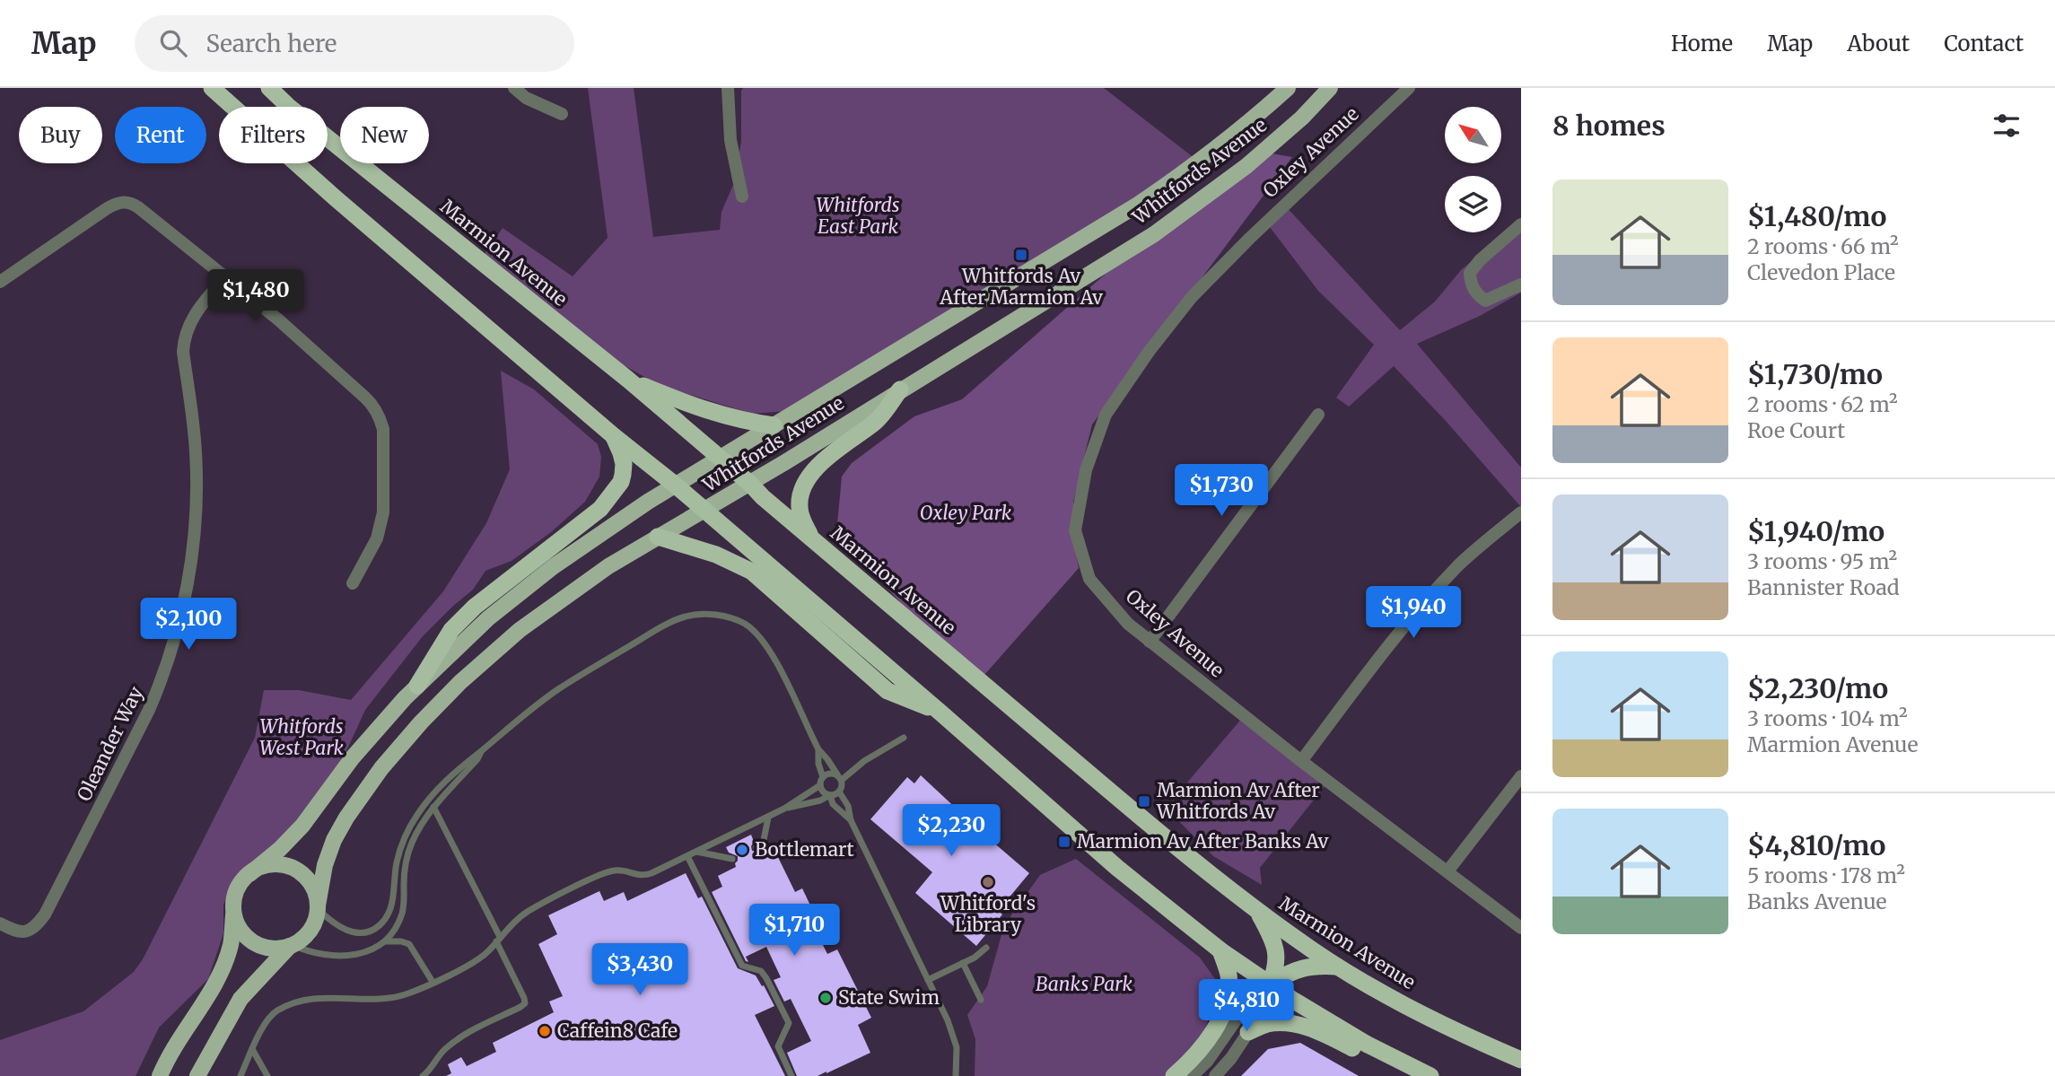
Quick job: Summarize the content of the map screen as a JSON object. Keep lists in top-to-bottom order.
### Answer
{
  "streets": {
    "highway": ["Marmion Avenue"],
    "main road": ["Whitfords Avenue"],
    "street": ["Oxley Avenue", "Oleander Way"]
  },
  "crossings": [
    ["Whitfords Avenue", "Marmion Avenue"]
  ],
  "parks": [
    "Whitfords East Park",
    "Oxley Park",
    "Whitfords West Park",
    "Banks Park"
  ],
  "places": {
    "transit": ["Whitfords Av After Marmion Av", "Marmion Av After Whitfords Av", "Marmion Av After Banks Av"],
    "other": [
      "Bottlemart",
      "Whitford's Library",
      "State Swim",
      "Caffein8 Cafe"
    ]
  },
  "north": "top left",
  "page": {
    "header": "Map",
    "search": "Search here",
    "nav": [
      "Home",
      "Map",
      "About",
      "Contact"
    ],
    "heading": "8 homes",
    "chip": [
      "Buy",
      "Rent",
      "Filters",
      "New"
    ],
    "list": [
      {
        "name": "$1,480/mo",
        "note": "2 rooms · 66 m² · Clevedon Place"
      },
      {
        "name": "$1,730/mo",
        "note": "2 rooms · 62 m² · Roe Court"
      },
      {
        "name": "$1,940/mo",
        "note": "3 rooms · 95 m² · Bannister Road"
      },
      {
        "name": "$2,230/mo",
        "note": "3 rooms · 104 m² · Marmion Avenue"
      },
      {
        "name": "$4,810/mo",
        "note": "5 rooms · 178 m² · Banks Avenue"
      }
    ],
    "price": [
      "$1,480",
      "$1,730",
      "$1,940",
      "$2,100",
      "$2,230",
      "$1,710",
      "$3,430",
      "$4,810"
    ]
  }
}
